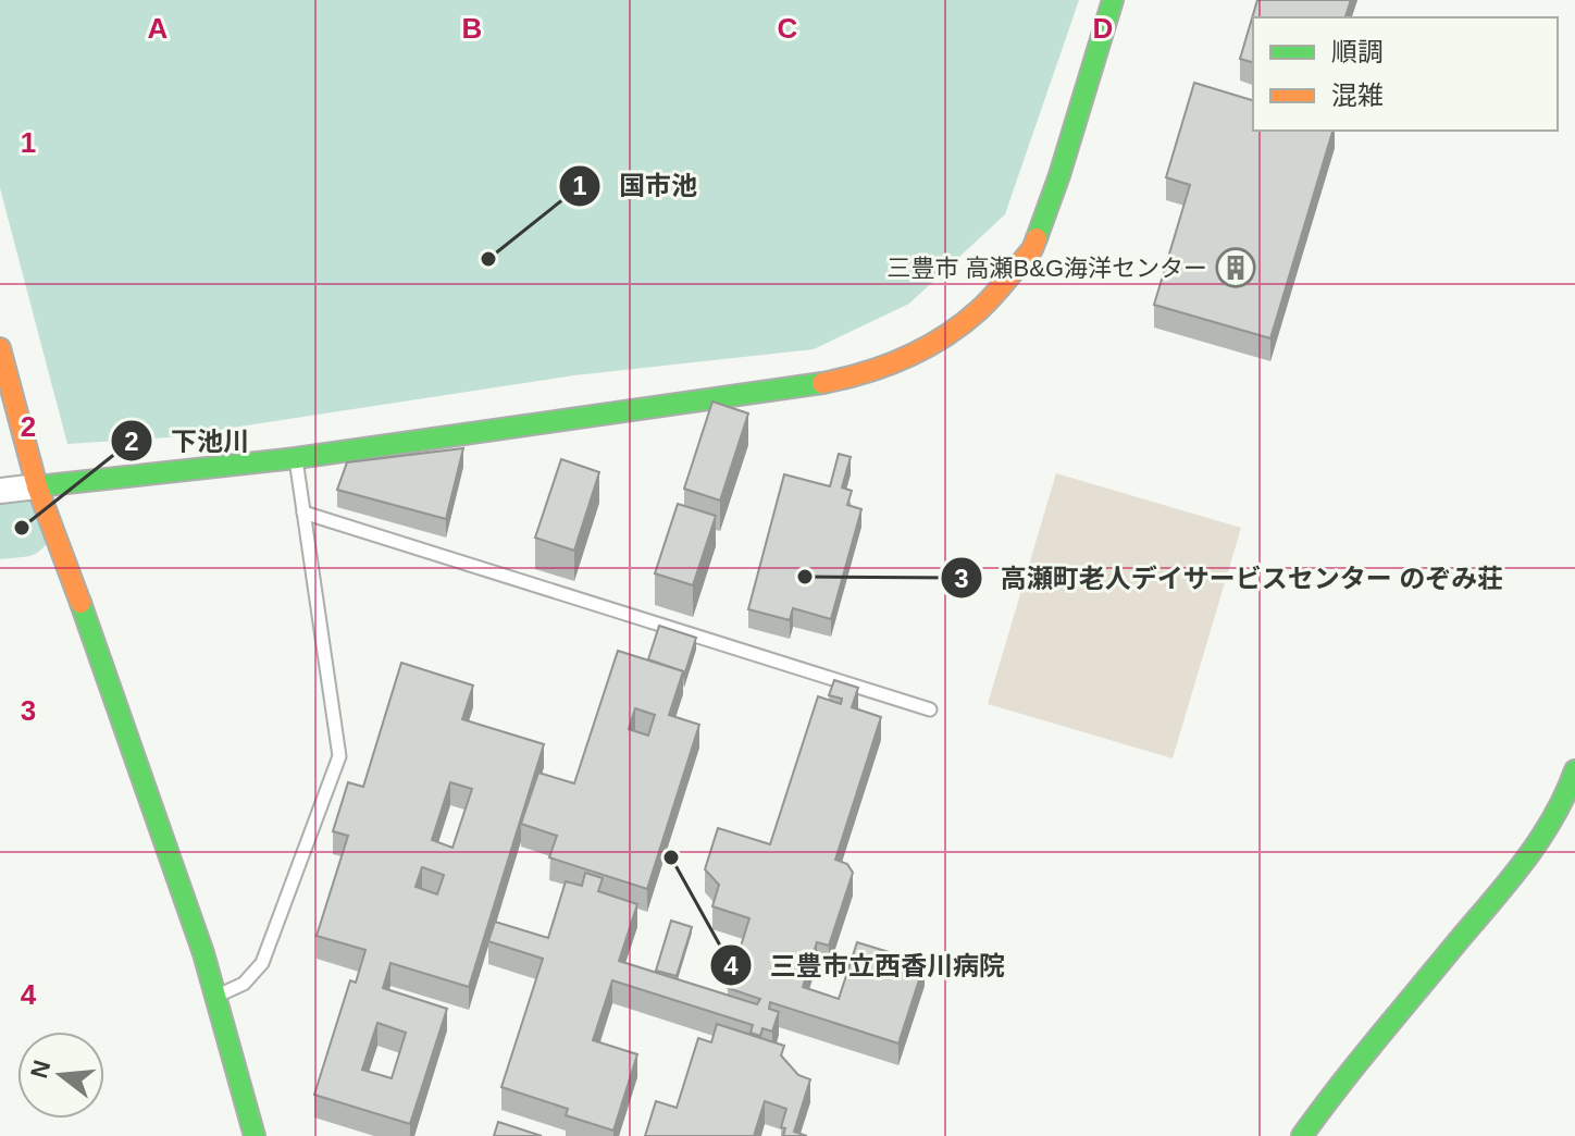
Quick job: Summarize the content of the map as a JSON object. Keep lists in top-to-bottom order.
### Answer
{
  "places": {
    "other": [
      "国市池",
      "下池川",
      "高瀬町老人デイサービスセンター のぞみ荘",
      "三豊市立西香川病院"
    ],
    "building": ["三豊市 高瀬B&G海洋センター"]
  },
  "legend": ["順調", "混雑"],
  "north": "left",
  "grid": {
    "columns": [
      "A",
      "B",
      "C",
      "D"
    ],
    "rows": [
      "1",
      "2",
      "3",
      "4"
    ]
  }
}
